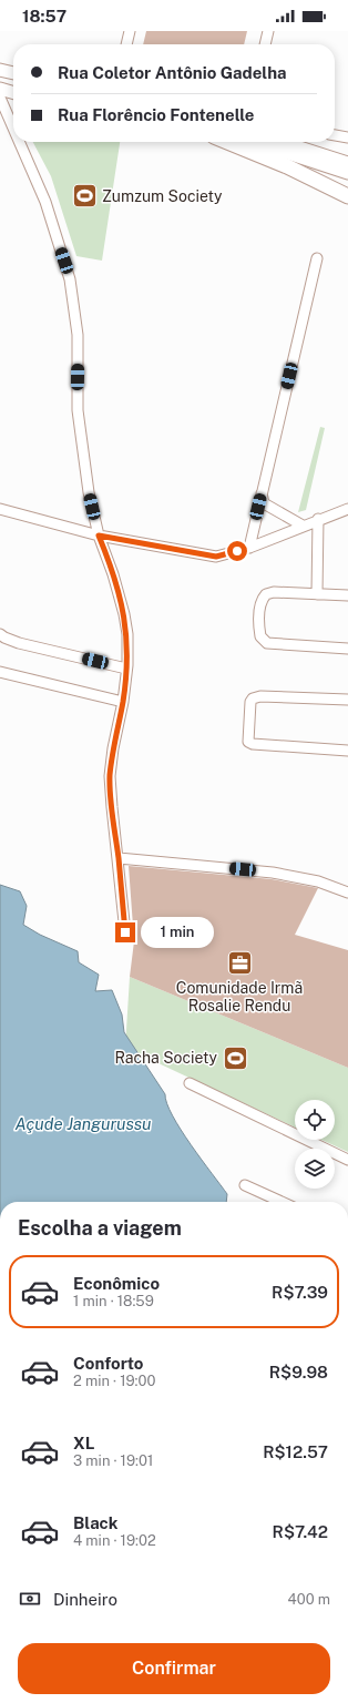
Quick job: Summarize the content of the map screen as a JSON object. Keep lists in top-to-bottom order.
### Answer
{
  "water": ["Açude Jangurussu"],
  "places": {
    "sports": ["Zumzum Society", "Racha Society"],
    "office": ["Comunidade Irmã Rosalie Rendu"]
  },
  "page": {
    "status": "18:57",
    "banner": ["Rua Coletor Antônio Gadelha", "Rua Florêncio Fontenelle"],
    "bubble": "1 min",
    "heading": "Escolha a viagem",
    "list": [
      {
        "name": "Econômico",
        "note": "1 min · 18:59",
        "value": "R$7.39"
      },
      {
        "name": "Conforto",
        "note": "2 min · 19:00",
        "value": "R$9.98"
      },
      {
        "name": "XL",
        "note": "3 min · 19:01",
        "value": "R$12.57"
      },
      {
        "name": "Black",
        "note": "4 min · 19:02",
        "value": "R$7.42"
      }
    ],
    "pay": ["Dinheiro", "400 m"],
    "buttons": "Confirmar"
  }
}
